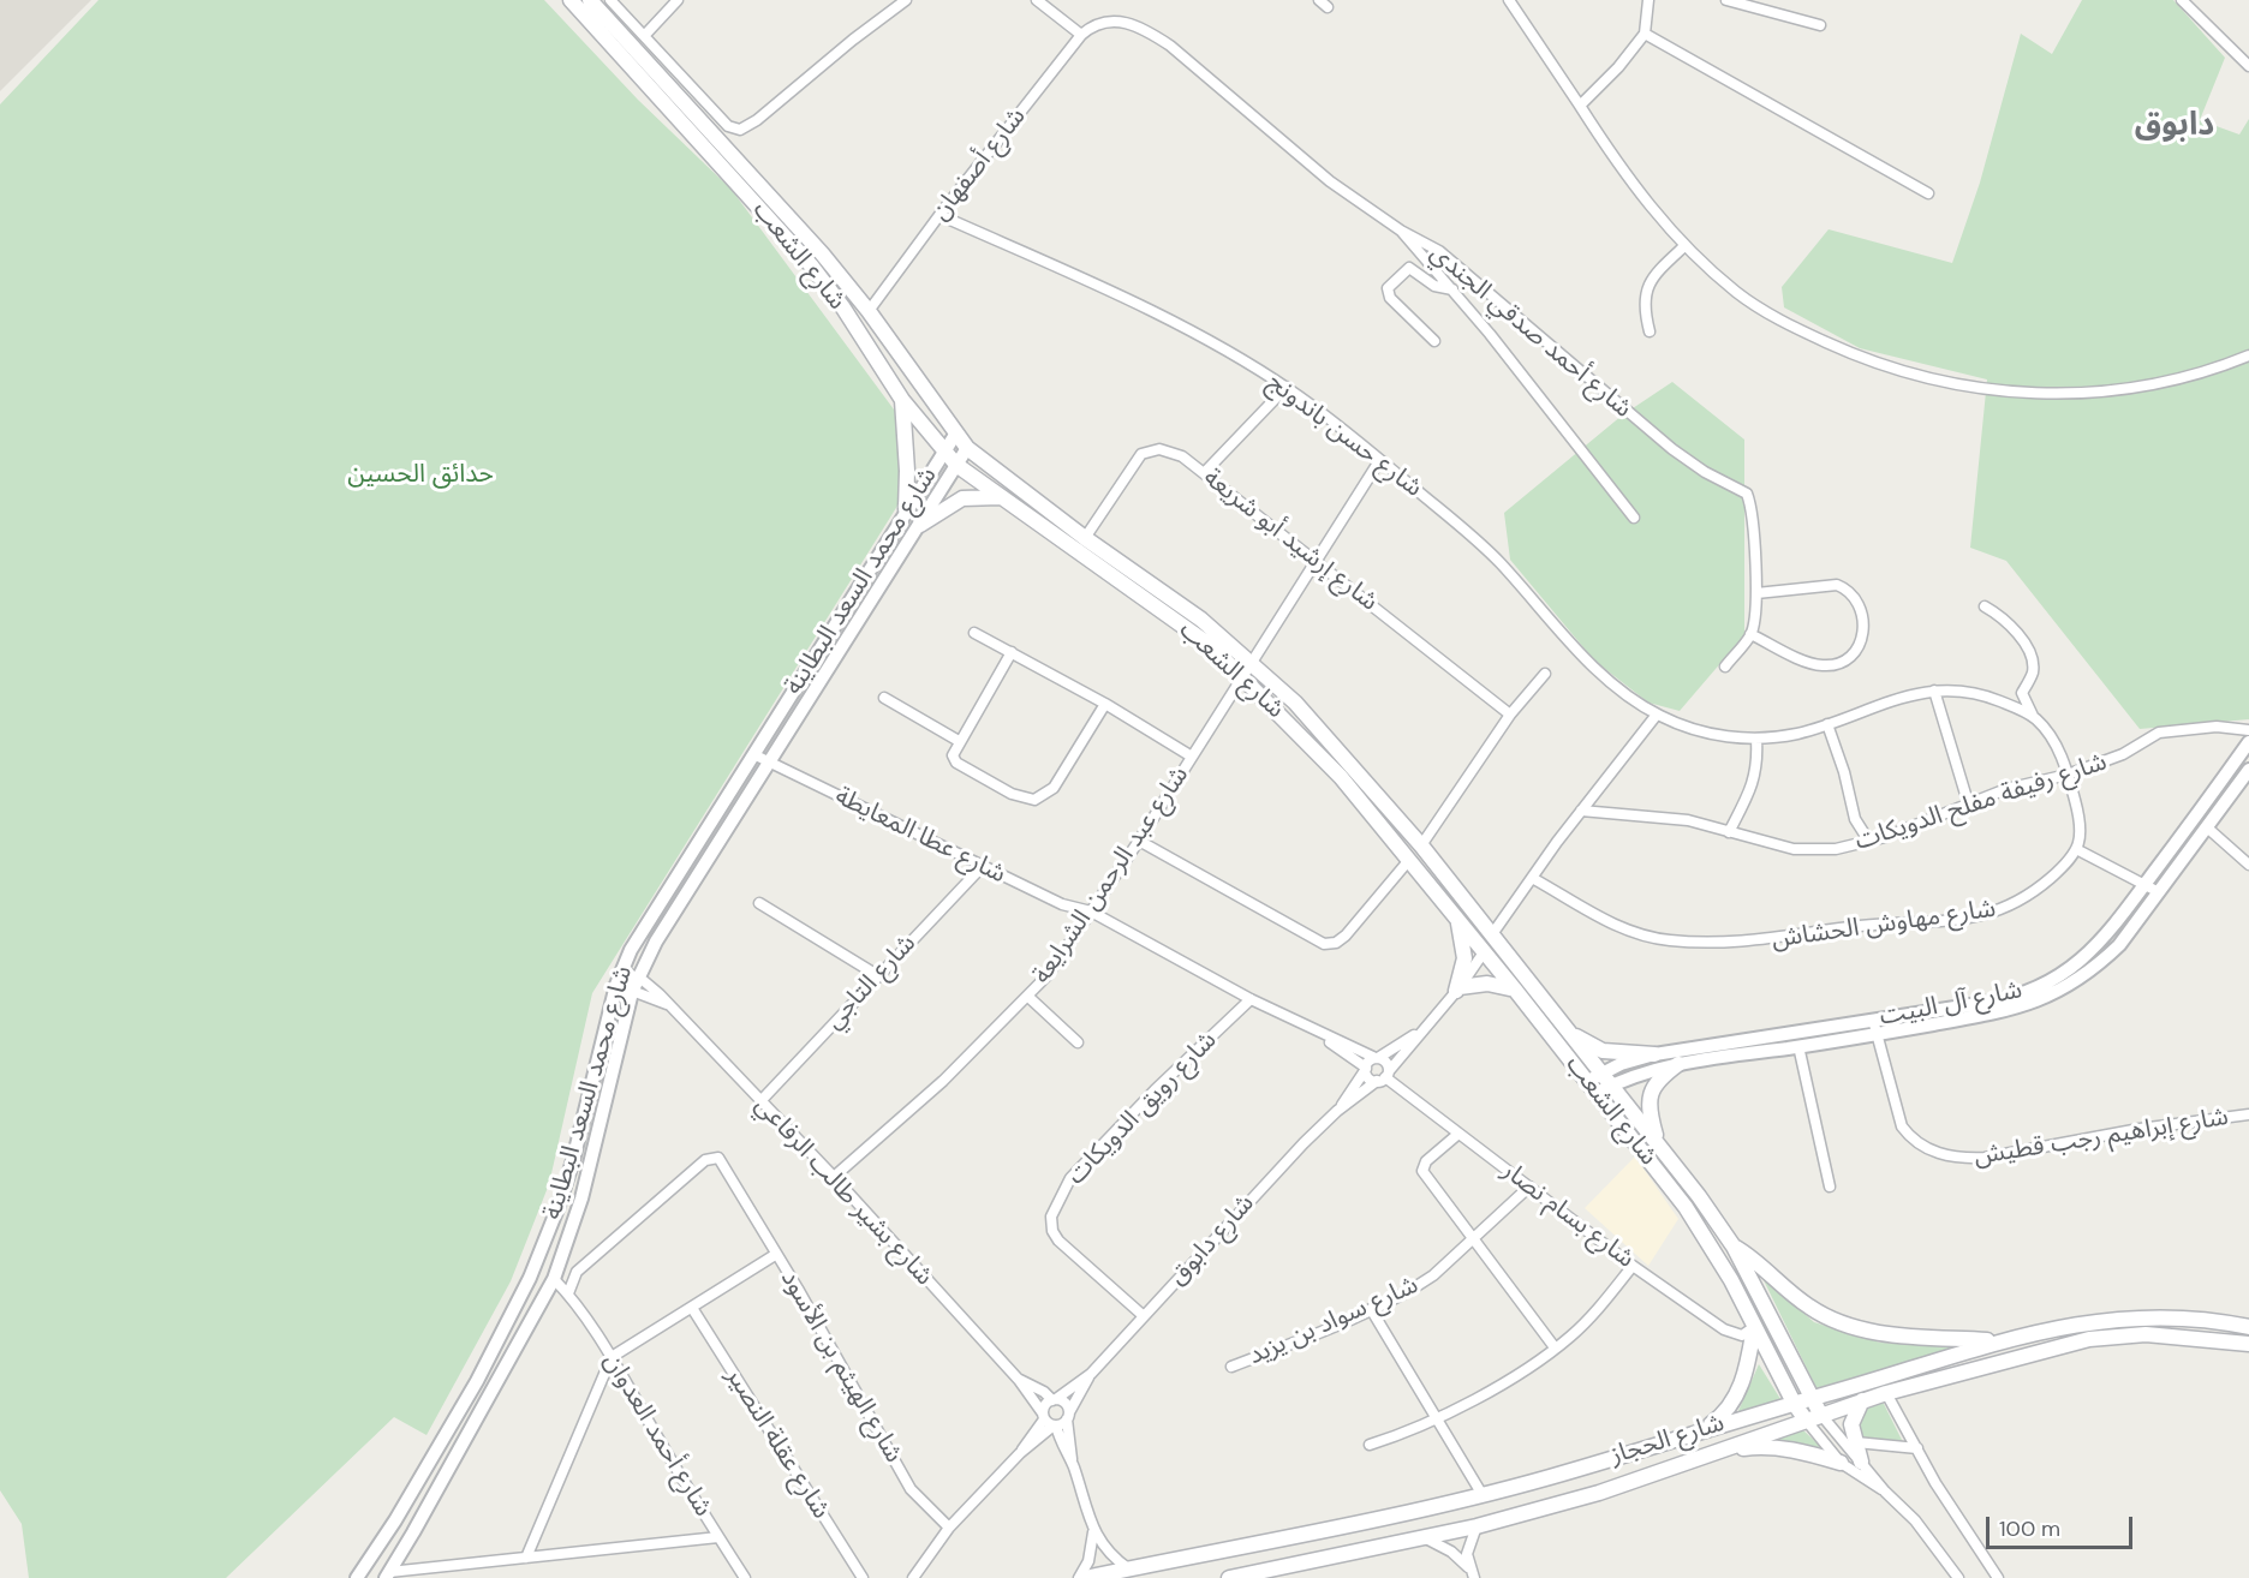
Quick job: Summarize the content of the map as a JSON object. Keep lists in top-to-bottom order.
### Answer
{
  "streets": {
    "main road": ["شارع الشعب", "شارع الحجاز"],
    "street": [
      "شارع أصفهان",
      "شارع أحمد صدقي الجندي",
      "شارع حسن باندونج",
      "شارع إرشيد أبو شريعة",
      "شارع محمد السعد البطاينة",
      "شارع رفيفة مفلح الدويكات",
      "شارع عطا المعايطة",
      "شارع عبد الرحمن الشرايعة",
      "شارع مهاوش الحشاش",
      "شارع التاجي",
      "شارع آل البيت",
      "شارع رويق الدويكات",
      "شارع إبراهيم رجب قطيش",
      "شارع بشير طالب الرفاعي",
      "شارع بسام نصار",
      "شارع دابوق",
      "شارع سواد بن يزيد",
      "شارع الهيثم بن الأسود",
      "شارع أحمد العدوان",
      "شارع عقلة النصير"
    ]
  },
  "crossings": [
    ["شارع أصفهان", "شارع الشعب"],
    ["شارع أصفهان", "شارع أحمد صدقي الجندي"],
    ["شارع أصفهان", "شارع حسن باندونج"],
    ["شارع الشعب", "شارع إرشيد أبو شريعة"],
    ["شارع الشعب", "شارع محمد السعد البطاينة"],
    ["شارع الشعب", "شارع عبد الرحمن الشرايعة"],
    ["شارع الشعب", "شارع آل البيت"],
    ["شارع الشعب", "شارع بسام نصار"],
    ["شارع الشعب", "شارع دابوق"],
    ["شارع الشعب", "شارع الحجاز"],
    ["شارع حسن باندونج", "شارع عبد الرحمن الشرايعة"],
    ["شارع إرشيد أبو شريعة", "شارع عبد الرحمن الشرايعة"],
    ["شارع محمد السعد البطاينة", "شارع عطا المعايطة"],
    ["شارع محمد السعد البطاينة", "شارع بشير طالب الرفاعي"],
    ["شارع محمد السعد البطاينة", "شارع أحمد العدوان"],
    ["شارع عطا المعايطة", "شارع عبد الرحمن الشرايعة"],
    ["شارع عطا المعايطة", "شارع التاجي"],
    ["شارع عبد الرحمن الشرايعة", "شارع بشير طالب الرفاعي"],
    ["شارع التاجي", "شارع بشير طالب الرفاعي"],
    ["شارع آل البيت", "شارع إبراهيم رجب قطيش"],
    ["شارع رويق الدويكات", "شارع دابوق"],
    ["شارع بشير طالب الرفاعي", "شارع دابوق"],
    ["شارع بشير طالب الرفاعي", "شارع الحجاز"],
    ["شارع بسام نصار", "شارع دابوق"],
    ["شارع بسام نصار", "شارع سواد بن يزيد"],
    ["شارع الهيثم بن الأسود", "شارع أحمد العدوان"],
    ["شارع الهيثم بن الأسود", "شارع عقلة النصير"]
  ],
  "districts": ["دابوق"],
  "parks": ["حدائق الحسين"],
  "scale_bar": "100 m"
}
